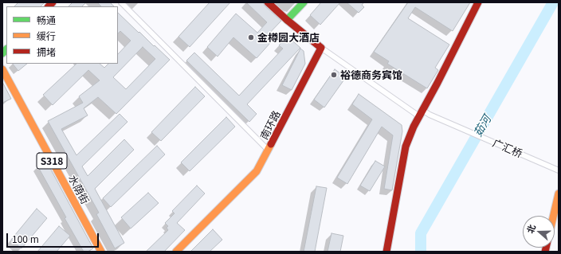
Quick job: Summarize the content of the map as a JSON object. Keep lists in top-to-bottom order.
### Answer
{
  "streets": {
    "street": [
      "南环路",
      "广汇桥",
      "S318",
      "水荫街"
    ]
  },
  "crossings": [
    ["南环路", "广汇桥"]
  ],
  "water": ["茹河"],
  "places": ["金樽园大酒店", "裕德商务宾馆"],
  "legend": ["畅通", "缓行", "拥堵"],
  "scale_bar": "100 m",
  "north": "left"
}
